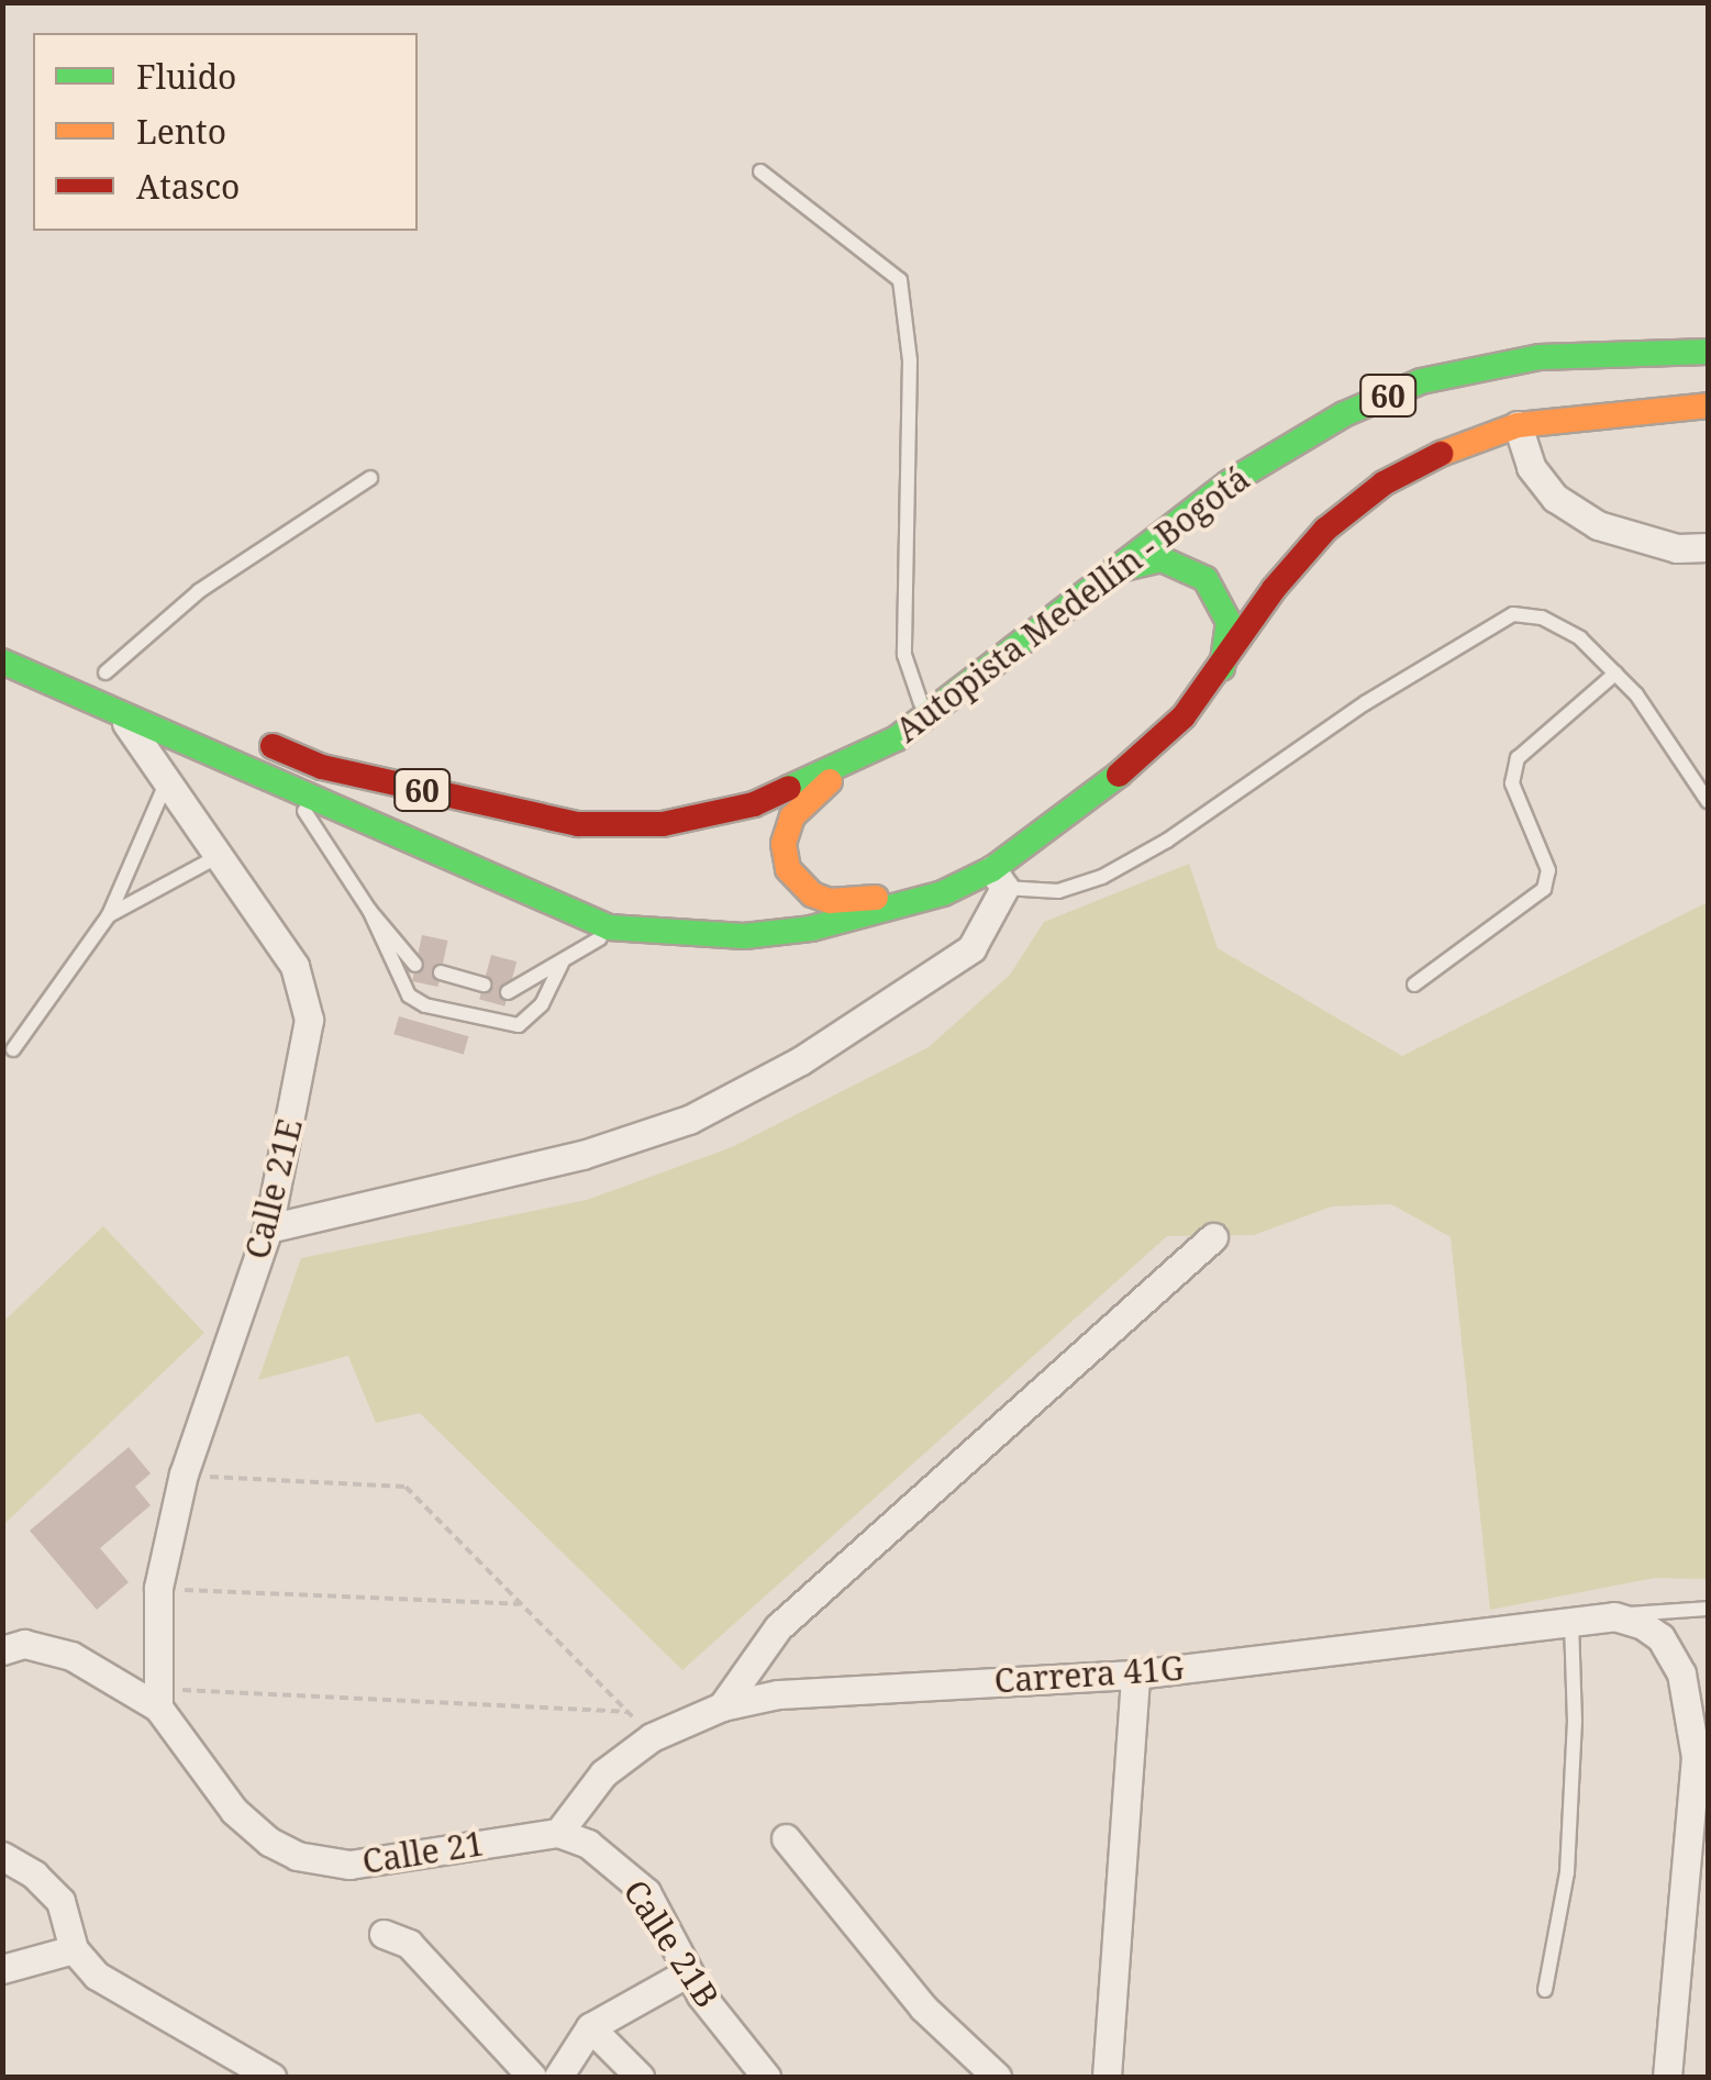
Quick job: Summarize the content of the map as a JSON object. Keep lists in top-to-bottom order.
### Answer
{
  "streets": {
    "highway": ["60", "Autopista Medellín - Bogotá"],
    "street": [
      "Calle 21E",
      "Carrera 41G",
      "Calle 21",
      "Calle 21B"
    ]
  },
  "crossings": [
    ["60", "Calle 21E"],
    ["Calle 21E", "Calle 21"],
    ["Carrera 41G", "Calle 21"],
    ["Carrera 41G", "Calle 21B"],
    ["Calle 21", "Calle 21B"]
  ],
  "legend": ["Fluido", "Lento", "Atasco"]
}
